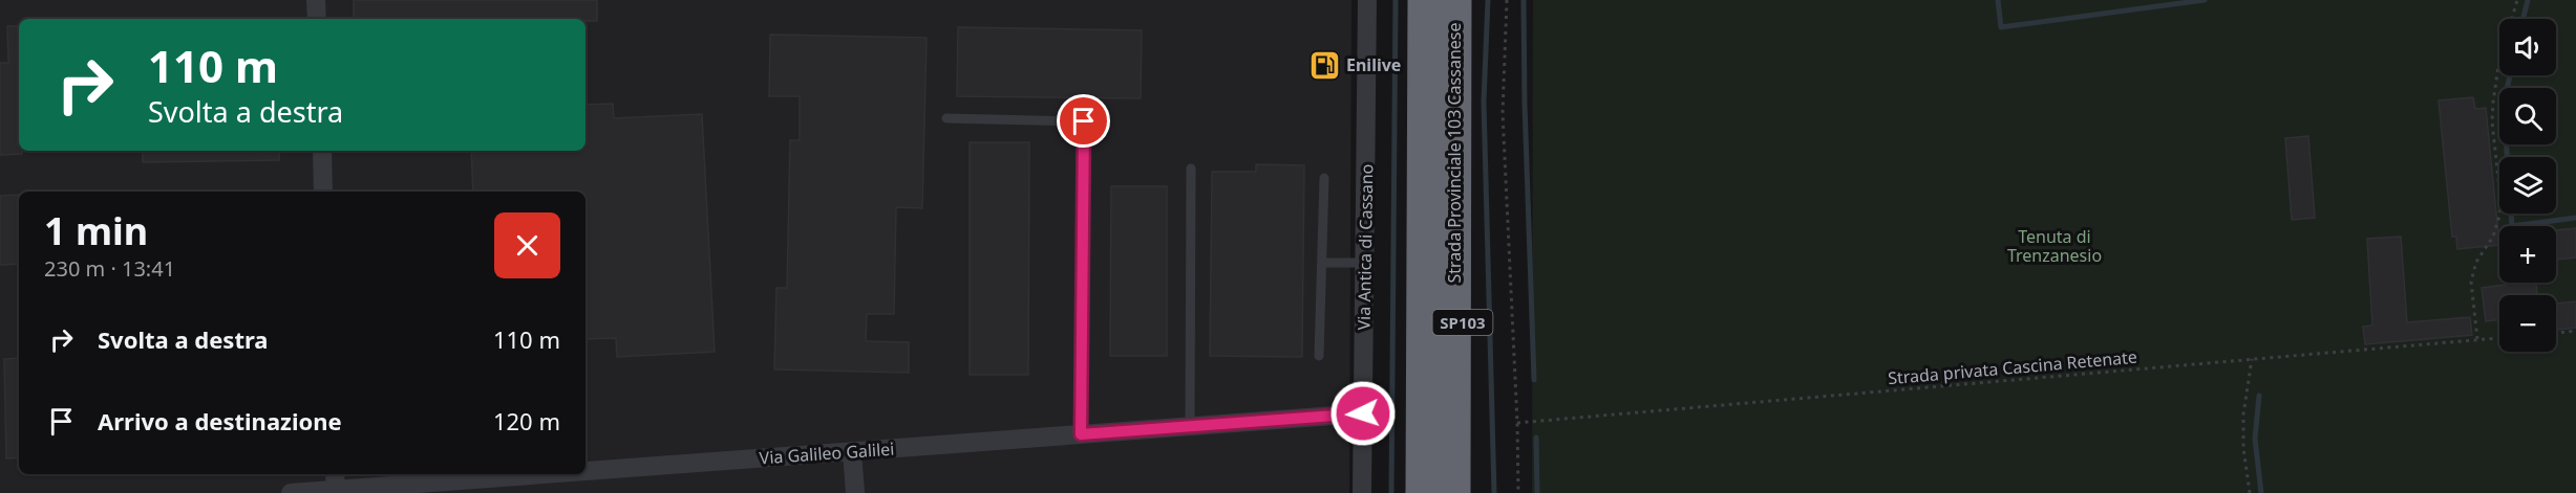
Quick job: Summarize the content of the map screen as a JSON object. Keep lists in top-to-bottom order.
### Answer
{
  "streets": {
    "highway": ["Strada Provinciale 103 Cassanese", "SP103"],
    "street": ["Via Antica di Cassano", "Via Galileo Galilei"],
    "path": ["Strada privata Cascina Retenate"]
  },
  "crossings": [
    ["Strada Provinciale 103 Cassanese", "SP103"],
    ["Via Antica di Cassano", "Via Galileo Galilei"]
  ],
  "parks": ["Tenuta di Trenzanesio"],
  "places": {
    "fuel station": ["Enilive"]
  },
  "page": {
    "map_buttons": ["+", "−"],
    "turn": ["110 m", "Svolta a destra"],
    "heading": ["1 min", "230 m · 13:41"],
    "list": [
      {
        "name": "Svolta a destra",
        "value": "110 m"
      },
      {
        "name": "Arrivo a destinazione",
        "value": "120 m"
      }
    ]
  }
}
